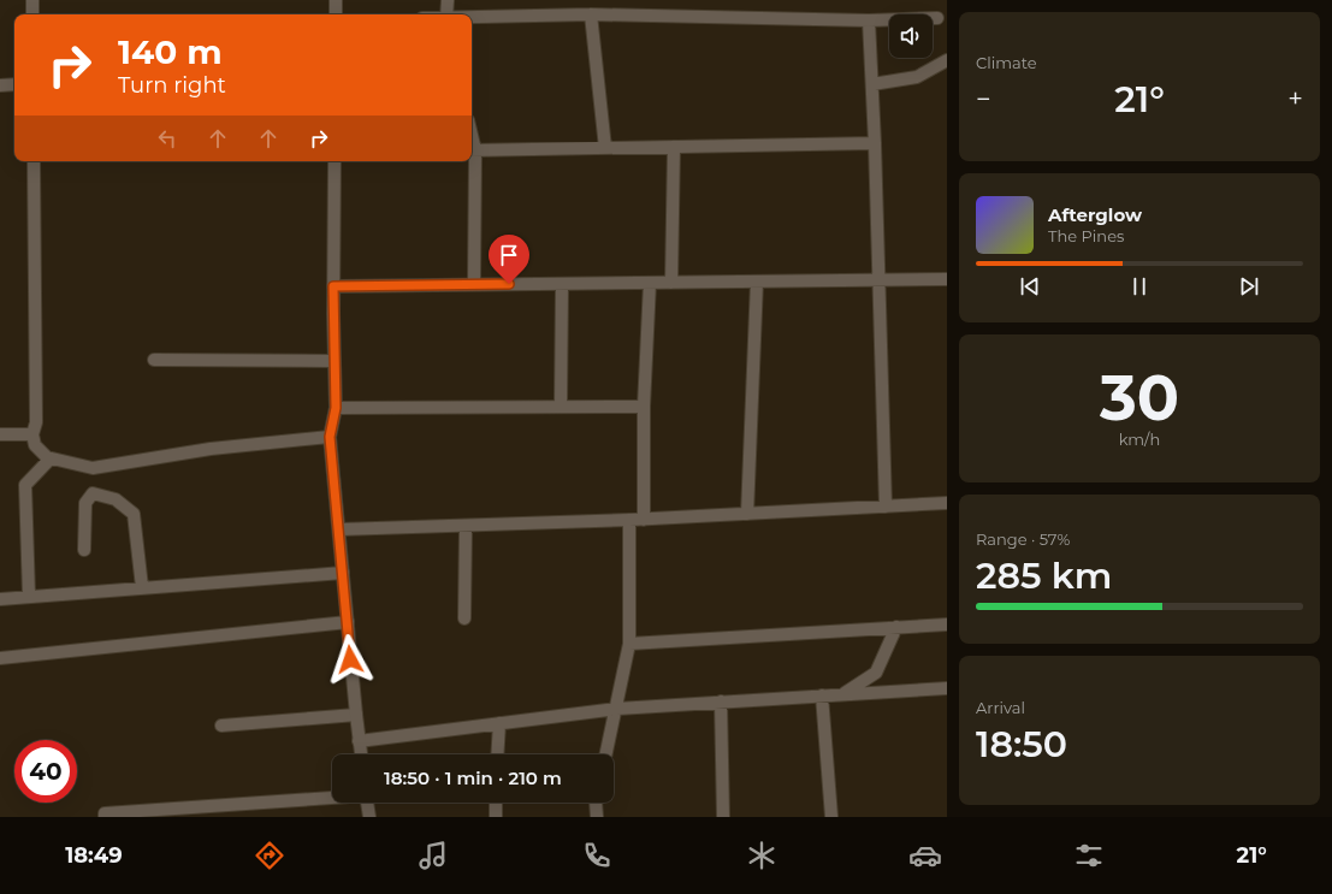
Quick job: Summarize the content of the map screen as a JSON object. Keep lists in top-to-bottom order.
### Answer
{
  "page": {
    "tile": [
      "Climate",
      ["30", "km/h"],
      ["Range · 57%", "285 km"],
      ["Arrival", "18:50"]
    ],
    "turn": ["140 m", "Turn right"],
    "heat": ["−", "21°", "+"],
    "song": ["Afterglow", "The Pines"],
    "limit": "40",
    "trip": "18:50 · 1 min · 210 m",
    "tabs": ["18:49", "21°"]
  }
}
